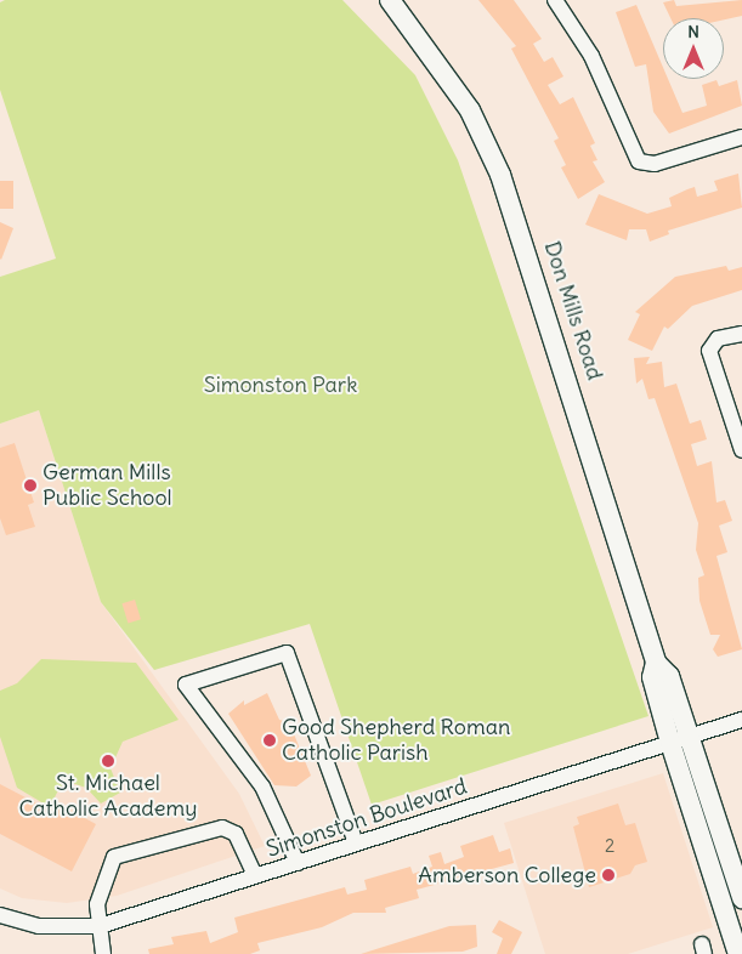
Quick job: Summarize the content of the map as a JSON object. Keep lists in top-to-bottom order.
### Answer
{
  "streets": {
    "main road": ["Don Mills Road"],
    "street": ["Simonston Boulevard"]
  },
  "crossings": [
    ["Don Mills Road", "Simonston Boulevard"]
  ],
  "parks": ["Simonston Park"],
  "places": [
    "German Mills Public School",
    "Good Shepherd Roman Catholic Parish",
    "St. Michael Catholic Academy",
    "Amberson College"
  ],
  "house_numbers": ["2"],
  "north": "top"
}
